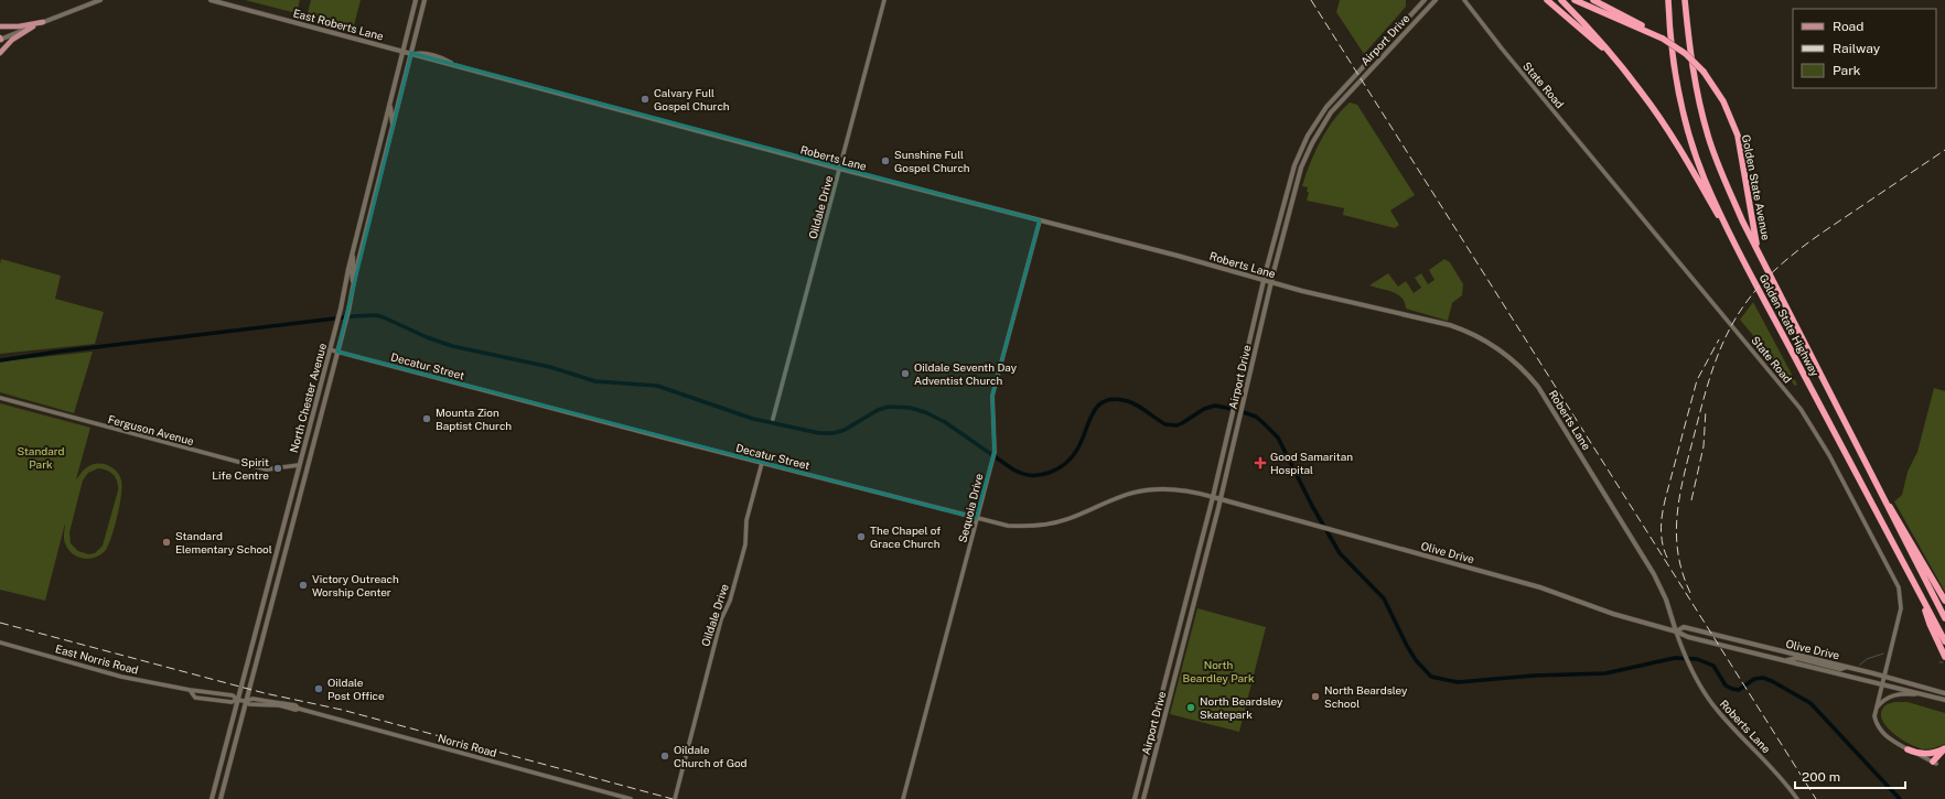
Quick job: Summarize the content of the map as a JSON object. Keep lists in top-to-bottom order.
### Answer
{
  "streets": {
    "highway": ["Golden State Avenue", "Golden State Highway"],
    "main road": [
      "East Roberts Lane",
      "Airport Drive",
      "Roberts Lane",
      "North Chester Avenue",
      "Olive Drive"
    ],
    "street": [
      "State Road",
      "Oildale Drive",
      "Decatur Street",
      "Ferguson Avenue",
      "Sequoia Drive",
      "East Norris Road",
      "Norris Road"
    ]
  },
  "crossings": [
    ["East Roberts Lane", "Roberts Lane"],
    ["East Roberts Lane", "North Chester Avenue"],
    ["Airport Drive", "Roberts Lane"],
    ["Airport Drive", "Decatur Street"],
    ["Airport Drive", "Olive Drive"],
    ["State Road", "Olive Drive"],
    ["Roberts Lane", "Oildale Drive"],
    ["Roberts Lane", "North Chester Avenue"],
    ["Roberts Lane", "Sequoia Drive"],
    ["Roberts Lane", "Olive Drive"],
    ["Golden State Avenue", "Golden State Highway"],
    ["Oildale Drive", "Decatur Street"],
    ["Decatur Street", "North Chester Avenue"],
    ["Decatur Street", "Sequoia Drive"],
    ["Decatur Street", "Olive Drive"],
    ["North Chester Avenue", "Ferguson Avenue"],
    ["North Chester Avenue", "East Norris Road"],
    ["North Chester Avenue", "Norris Road"],
    ["East Norris Road", "Norris Road"]
  ],
  "parks": ["Standard Park", "North Beardley Park"],
  "places": {
    "other": [
      "Calvary Full Gospel Church",
      "Sunshine Full Gospel Church",
      "Oildale Seventh Day Adventist Church",
      "Mounta Zion Baptist Church",
      "Spirit Life Centre",
      "The Chapel of Grace Church",
      "Standard Elementary School",
      "Victory Outreach Worship Center",
      "Oildale Post Office",
      "North Beardsley School",
      "North Beardsley Skatepark",
      "Oildale Church of God"
    ],
    "health": ["Good Samaritan Hospital"]
  },
  "legend": ["Road", "Railway", "Park"],
  "scale_bar": "200 m"
}
